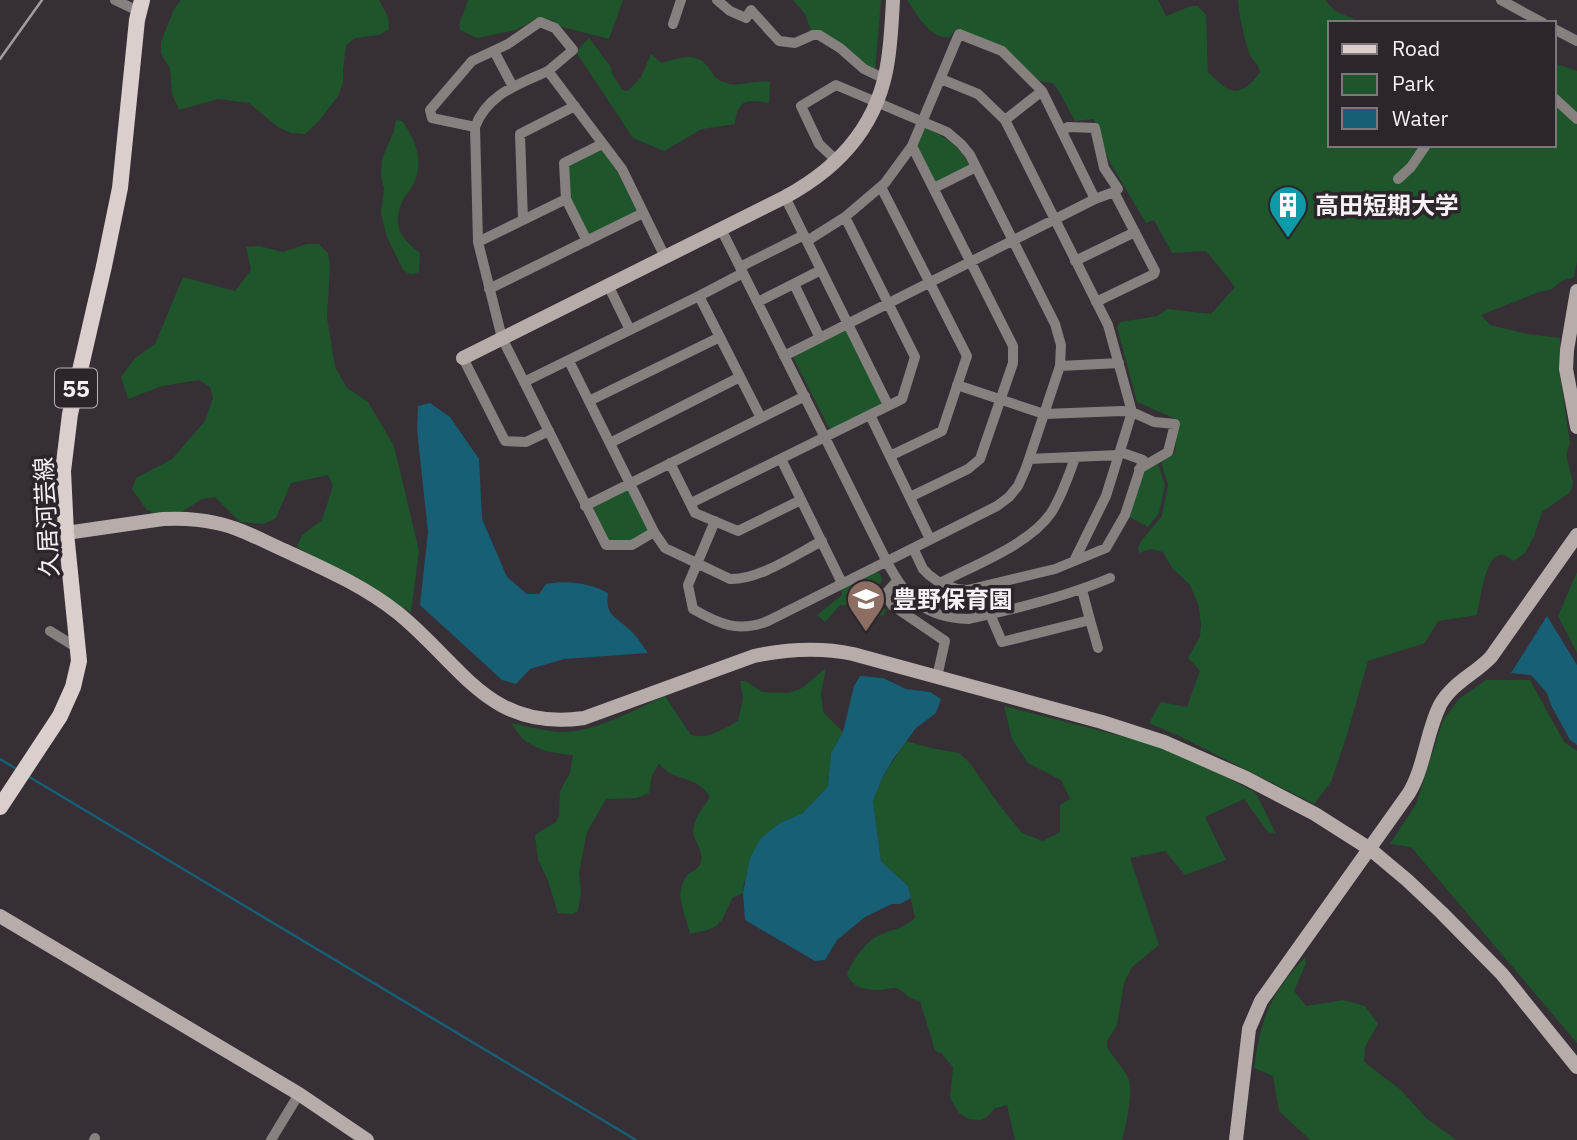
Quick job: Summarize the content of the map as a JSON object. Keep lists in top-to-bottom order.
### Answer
{
  "streets": {
    "main road": ["55", "久居河芸線"]
  },
  "places": {
    "building": ["高田短期大学"],
    "school or university": ["豊野保育園"]
  },
  "legend": ["Road", "Park", "Water"]
}
